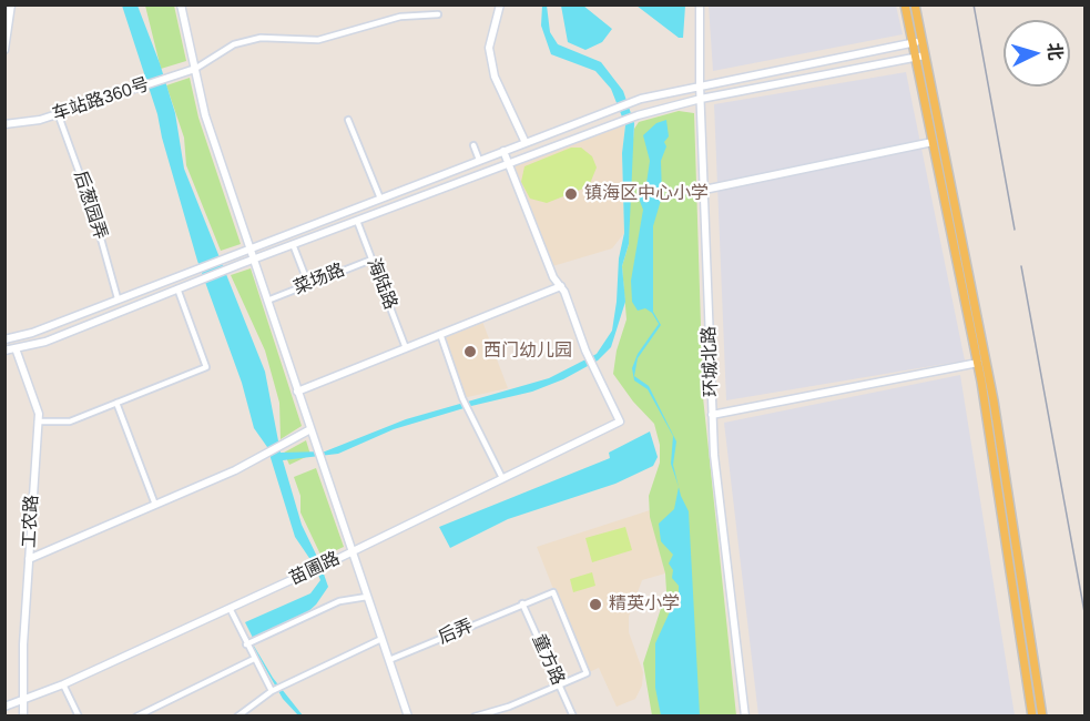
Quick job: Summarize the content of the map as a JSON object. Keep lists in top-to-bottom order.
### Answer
{
  "streets": {
    "street": [
      "车站路360号",
      "后葱园弄",
      "菜场路",
      "海陆路",
      "环城北路",
      "工农路",
      "苗圃路",
      "后弄",
      "童方路"
    ]
  },
  "crossings": [
    ["车站路360号", "后葱园弄"],
    ["菜场路", "海陆路"],
    ["工农路", "苗圃路"],
    ["后弄", "童方路"]
  ],
  "places": ["镇海区中心小学", "西门幼儿园", "精英小学"],
  "north": "right"
}
